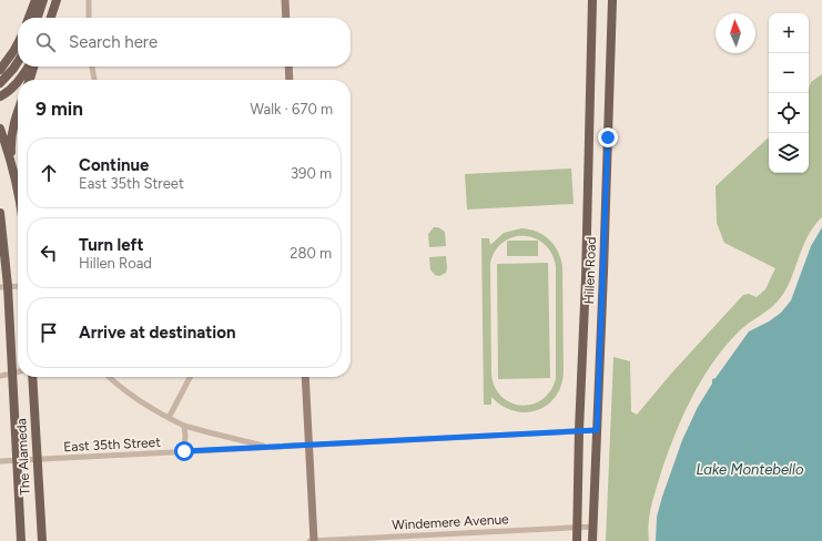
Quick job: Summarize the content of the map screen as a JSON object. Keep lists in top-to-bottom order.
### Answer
{
  "streets": {
    "main road": ["Hillen Road", "The Alameda"],
    "street": ["East 35th Street", "Windemere Avenue"]
  },
  "crossings": [
    ["Hillen Road", "East 35th Street"],
    ["Hillen Road", "Windemere Avenue"],
    ["East 35th Street", "The Alameda"]
  ],
  "water": ["Lake Montebello"],
  "north": "top",
  "page": {
    "map_buttons": ["+", "−"],
    "search": "Search here",
    "heading": ["9 min", "Walk · 670 m"],
    "list": [
      ["Continue", "East 35th Street", "390 m"],
      ["Turn left", "Hillen Road", "280 m"],
      "Arrive at destination"
    ]
  }
}
